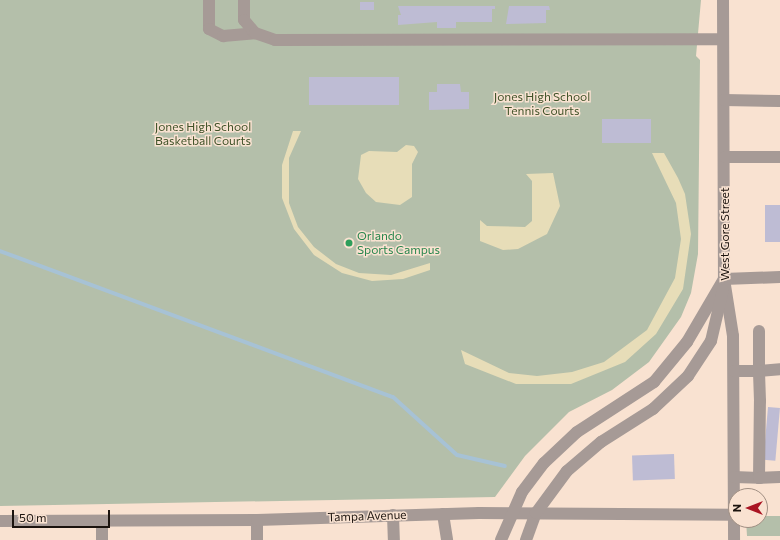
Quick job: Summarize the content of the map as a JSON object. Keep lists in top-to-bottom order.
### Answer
{
  "streets": {
    "street": ["West Gore Street", "Tampa Avenue"]
  },
  "parks": ["Jones High School Tennis Courts", "Jones High School Basketball Courts"],
  "places": ["Orlando Sports Campus"],
  "scale_bar": "50 m",
  "north": "left"
}
